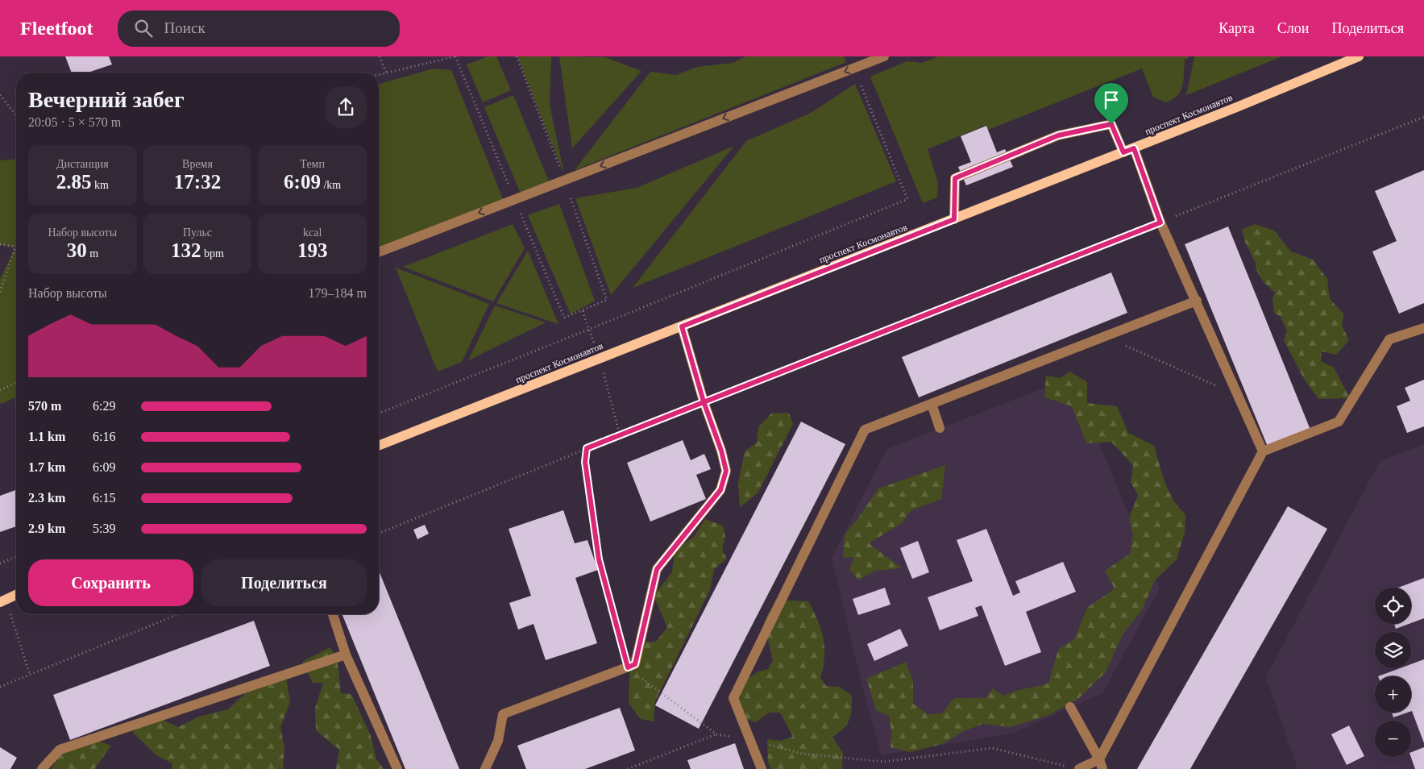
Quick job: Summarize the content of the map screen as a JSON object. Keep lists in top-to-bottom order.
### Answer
{
  "streets": {
    "main road": ["проспект Космонавтов"]
  },
  "page": {
    "header": "Fleetfoot",
    "search": "Поиск",
    "nav": ["Карта", "Слои", "Поделиться"],
    "heading": ["Вечерний забег", "20:05 · 5 × 570 m"],
    "stats": [
      ["Дистанция", "2.85 km"],
      ["Время", "17:32"],
      ["Темп", "6:09 /km"],
      ["Набор высоты", "30 m"],
      ["Пульс", "132 bpm"],
      ["kcal", "193"]
    ],
    "chart": ["Набор высоты", "179–184 m"],
    "list": [
      {
        "name": "570 m",
        "note": "6:29"
      },
      {
        "name": "1.1 km",
        "note": "6:16"
      },
      {
        "name": "1.7 km",
        "note": "6:09"
      },
      {
        "name": "2.3 km",
        "note": "6:15"
      },
      {
        "name": "2.9 km",
        "note": "5:39"
      }
    ],
    "buttons": ["Сохранить", "Поделиться"],
    "map_buttons": ["+", "−"]
  }
}
